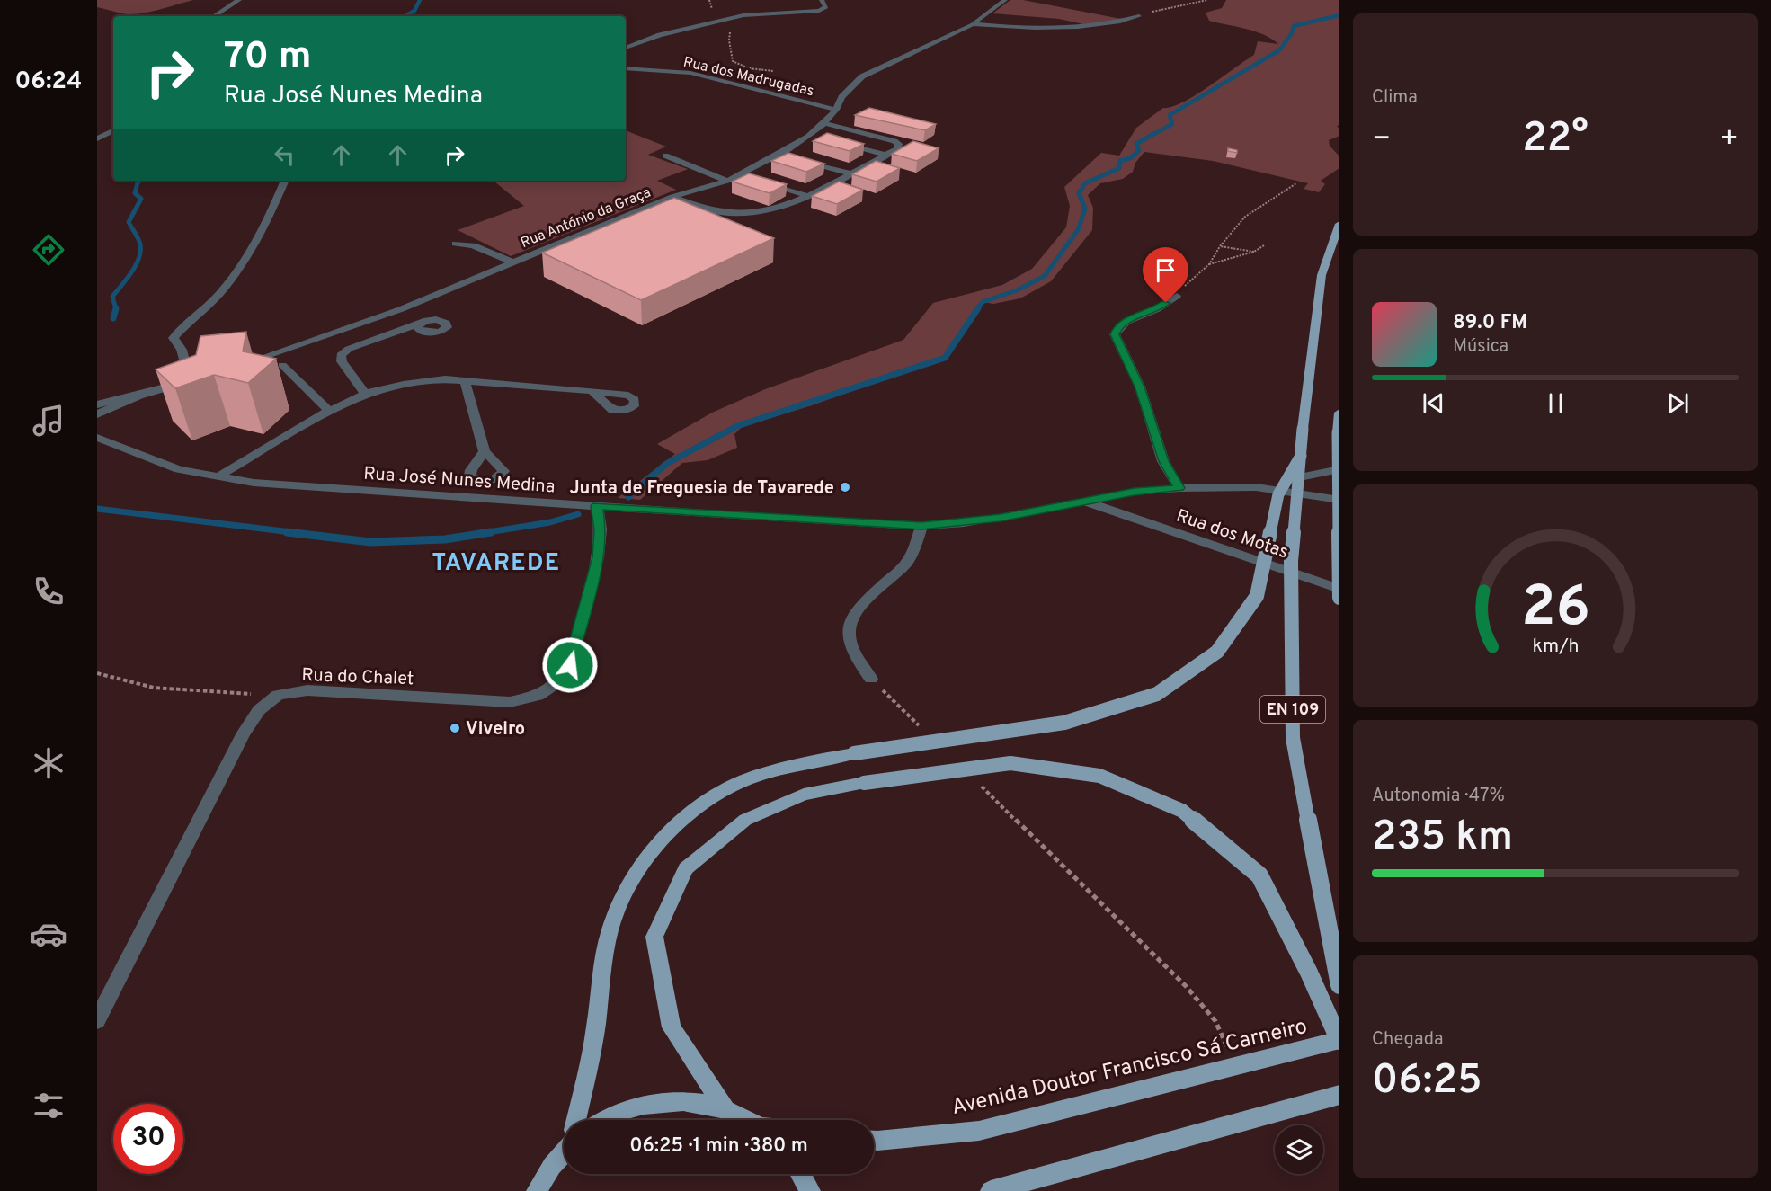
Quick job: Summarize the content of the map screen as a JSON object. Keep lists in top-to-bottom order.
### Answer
{
  "streets": {
    "main road": ["EN 109", "Avenida Doutor Francisco Sá Carneiro"],
    "street": [
      "Rua dos Madrugadas",
      "Rua António da Graça",
      "Rua José Nunes Medina",
      "Rua dos Motas",
      "Rua do Chalet"
    ]
  },
  "crossings": [
    ["Rua dos Madrugadas", "Rua António da Graça"],
    ["Rua José Nunes Medina", "Rua dos Motas"],
    ["Rua José Nunes Medina", "Rua do Chalet"]
  ],
  "districts": ["TAVAREDE"],
  "places": ["Junta de Freguesia de Tavarede", "Viveiro"],
  "page": {
    "tabs": "06:24",
    "tile": [
      "Clima",
      ["Autonomia · 47%", "235 km"],
      ["Chegada", "06:25"]
    ],
    "turn": ["70 m", "Rua José Nunes Medina"],
    "heat": ["−", "22°", "+"],
    "song": ["89.0 FM", "Música"],
    "limit": "30",
    "trip": "06:25 · 1 min · 380 m",
    "gauge": ["26", "km/h"]
  }
}
